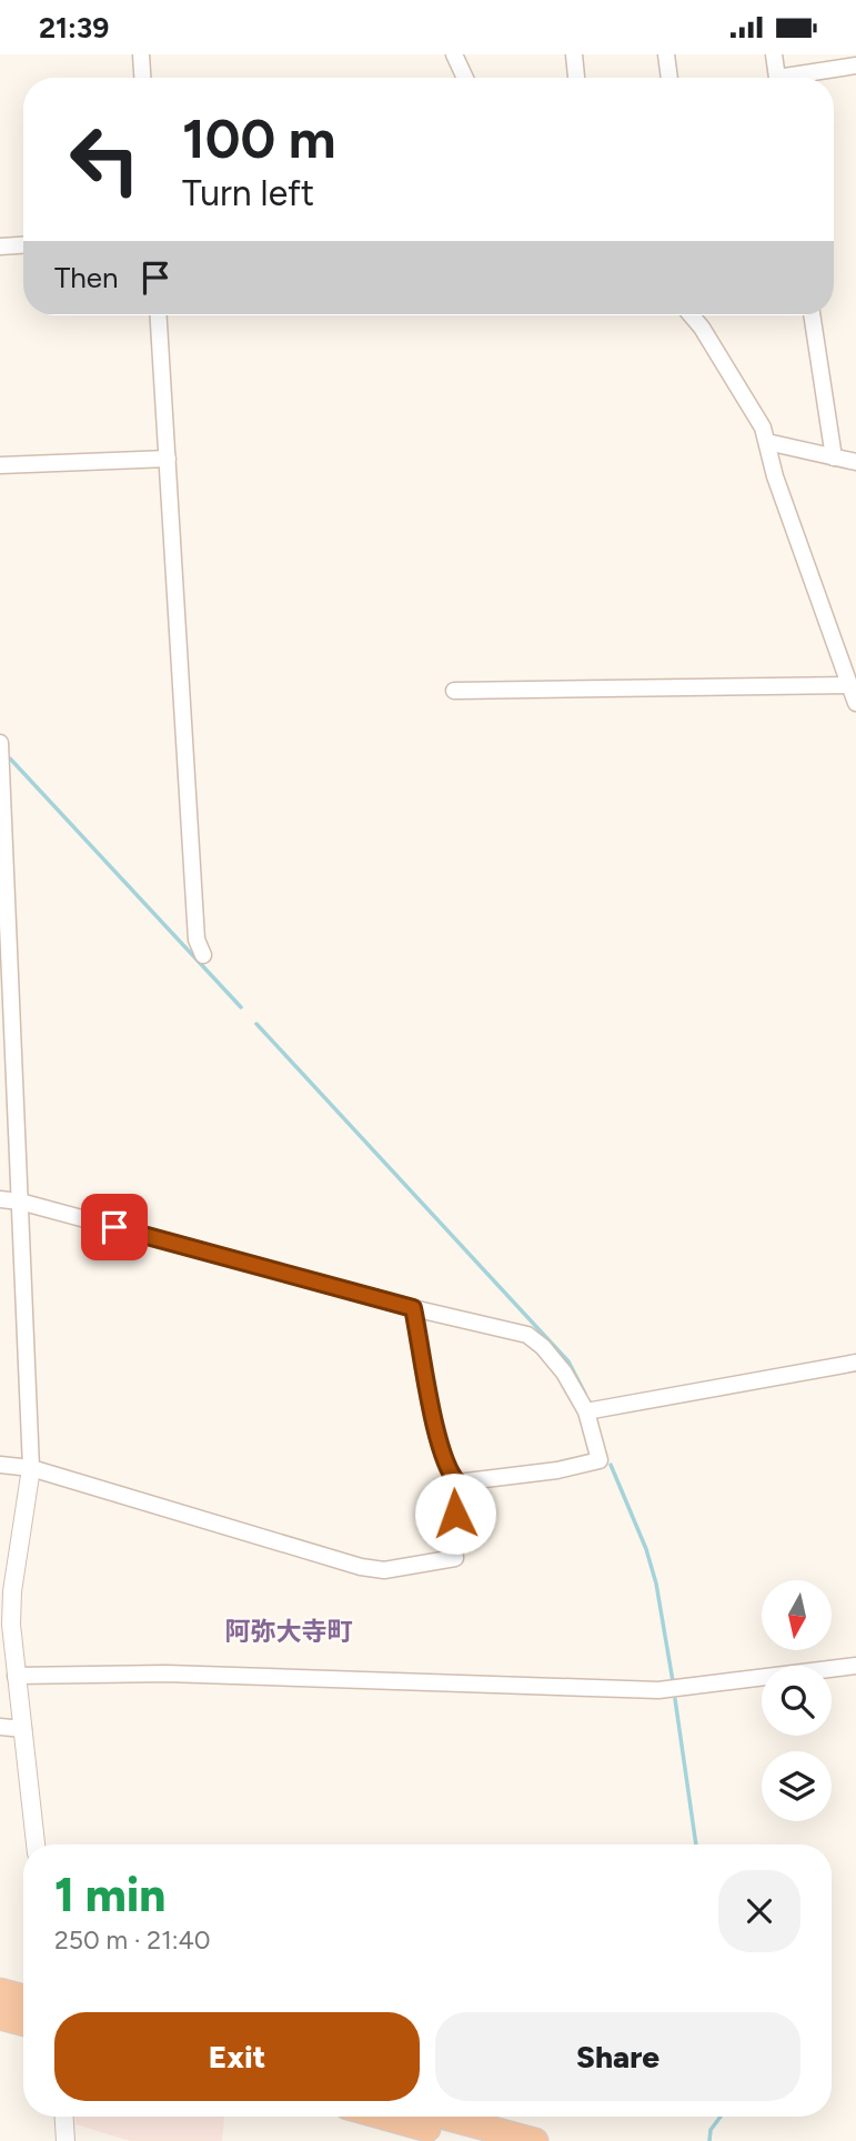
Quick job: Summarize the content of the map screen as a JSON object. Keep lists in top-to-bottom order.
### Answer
{
  "districts": ["阿弥大寺町"],
  "north": "bottom",
  "page": {
    "status": "21:39",
    "turn": ["100 m", "Turn left"],
    "then": "Then",
    "heading": ["1 min", "250 m · 21:40"],
    "buttons": ["Exit", "Share"]
  }
}
